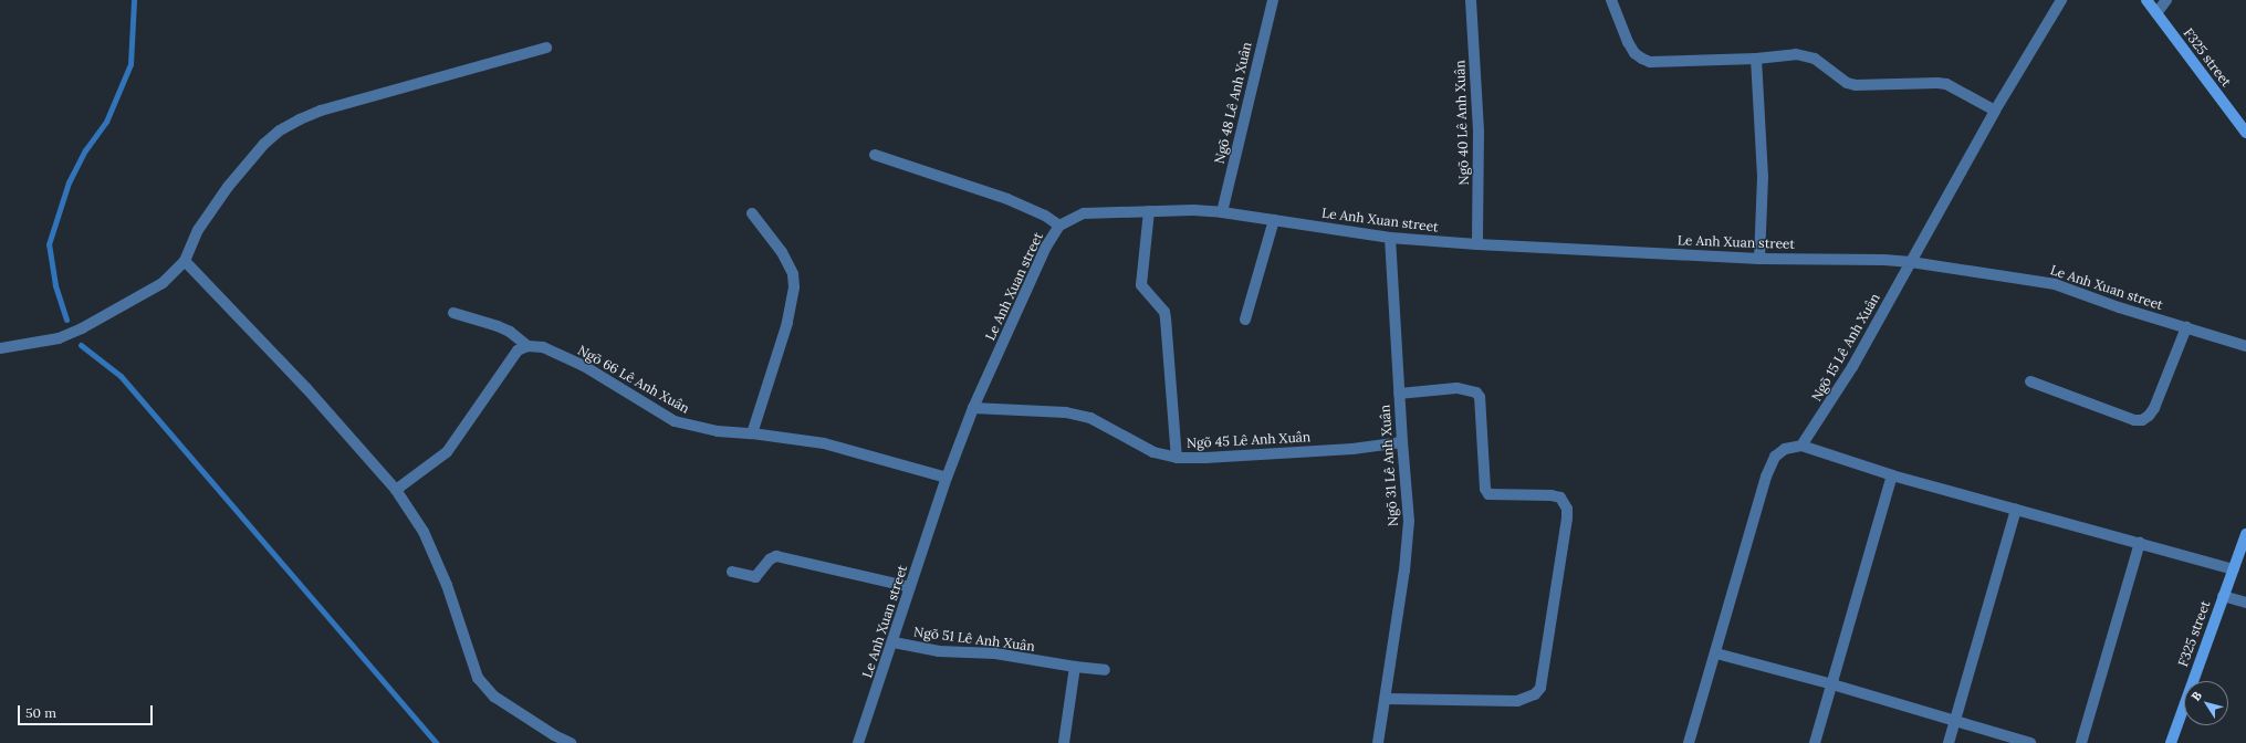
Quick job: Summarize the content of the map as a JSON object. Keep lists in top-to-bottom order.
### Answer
{
  "streets": {
    "main road": ["F325 street"],
    "street": [
      "Ngõ 48 Lê Anh Xuân",
      "Ngõ 40 Lê Anh Xuân",
      "Le Anh Xuan street",
      "Ngõ 15 Lê Anh Xuân",
      "Ngõ 66 Lê Anh Xuân",
      "Ngõ 45 Lê Anh Xuân",
      "Ngõ 31 Lê Anh Xuân",
      "Ngõ 51 Lê Anh Xuân"
    ]
  },
  "crossings": [
    ["Ngõ 48 Lê Anh Xuân", "Le Anh Xuan street"],
    ["Ngõ 40 Lê Anh Xuân", "Le Anh Xuan street"],
    ["Le Anh Xuan street", "Ngõ 15 Lê Anh Xuân"],
    ["Le Anh Xuan street", "Ngõ 66 Lê Anh Xuân"],
    ["Le Anh Xuan street", "Ngõ 45 Lê Anh Xuân"],
    ["Le Anh Xuan street", "Ngõ 31 Lê Anh Xuân"],
    ["Le Anh Xuan street", "Ngõ 51 Lê Anh Xuân"],
    ["Ngõ 45 Lê Anh Xuân", "Ngõ 31 Lê Anh Xuân"]
  ],
  "scale_bar": "50 m",
  "north": "top left"
}
